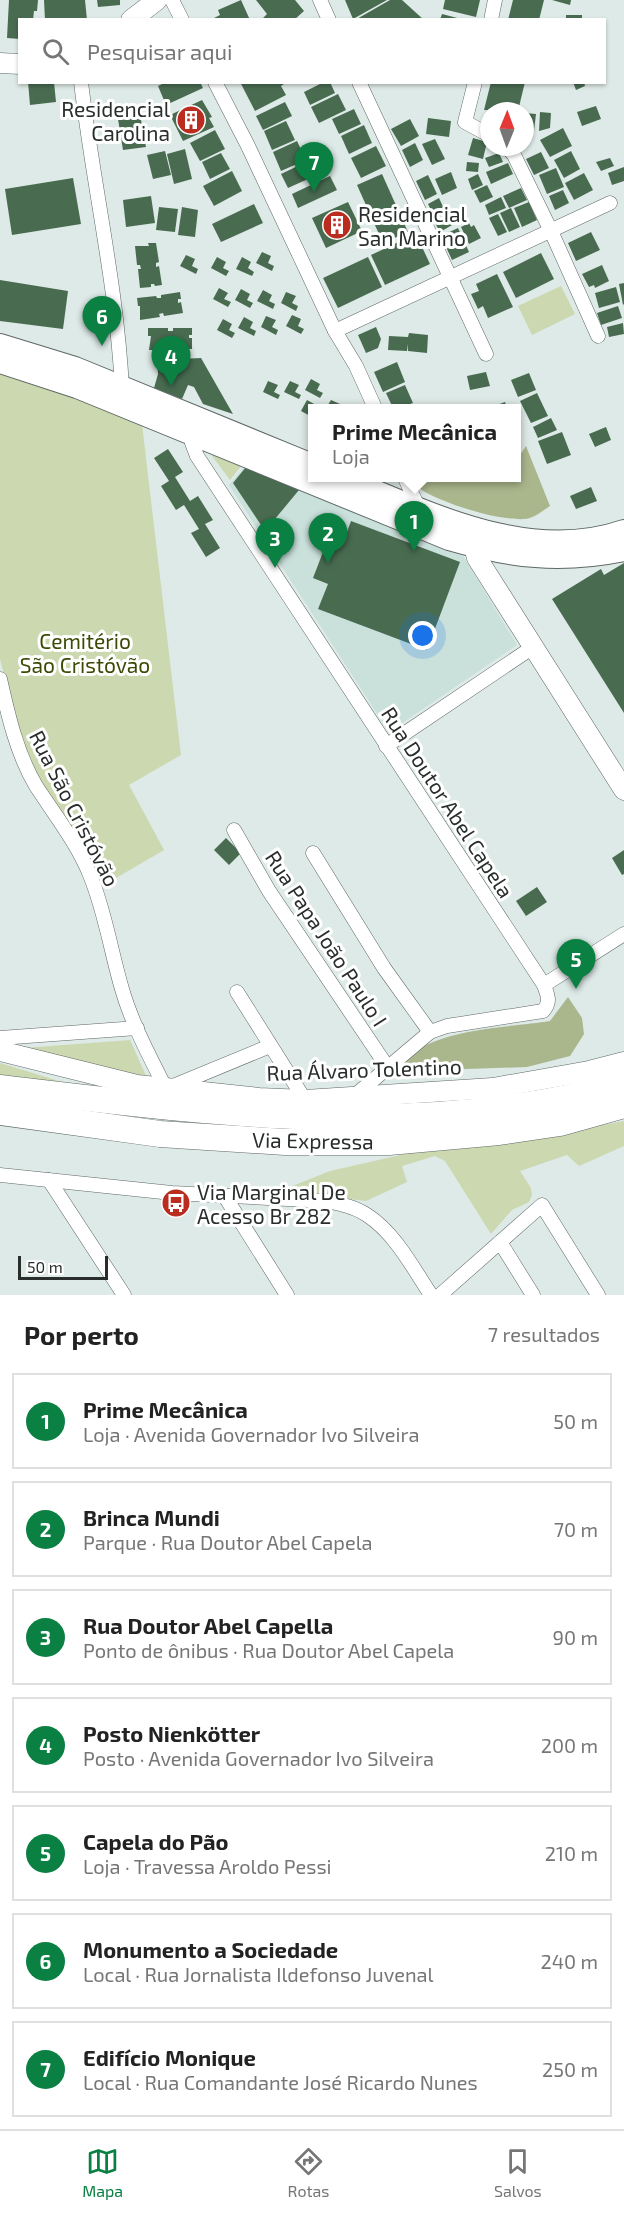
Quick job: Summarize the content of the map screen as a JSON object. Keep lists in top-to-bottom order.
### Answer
{
  "streets": {
    "highway": ["Via Expressa"],
    "main road": ["Rua Álvaro Tolentino"],
    "street": ["Rua Doutor Abel Capela", "Rua São Cristóvão", "Rua Papa João Paulo I"]
  },
  "crossings": [
    ["Rua São Cristóvão", "Rua Álvaro Tolentino"]
  ],
  "parks": ["Cemitério São Cristóvão"],
  "places": {
    "building": ["Residencial Carolina", "Residencial San Marino"],
    "bus stop": ["Via Marginal De Acesso Br 282"]
  },
  "scale_bar": "50 m",
  "north": "top",
  "page": {
    "search": "Pesquisar aqui",
    "pins": [
      "7",
      "6",
      "4",
      "1",
      "2",
      "3",
      "5"
    ],
    "popup": ["Prime Mecânica", "Loja"],
    "scale": "50 m",
    "heading": ["Por perto", "7 resultados"],
    "list": [
      {
        "mark": "1",
        "name": "Prime Mecânica",
        "note": "Loja · Avenida Governador Ivo Silveira",
        "value": "50 m"
      },
      {
        "mark": "2",
        "name": "Brinca Mundi",
        "note": "Parque · Rua Doutor Abel Capela",
        "value": "70 m"
      },
      {
        "mark": "3",
        "name": "Rua Doutor Abel Capella",
        "note": "Ponto de ônibus · Rua Doutor Abel Capela",
        "value": "90 m"
      },
      {
        "mark": "4",
        "name": "Posto Nienkötter",
        "note": "Posto · Avenida Governador Ivo Silveira",
        "value": "200 m"
      },
      {
        "mark": "5",
        "name": "Capela do Pão",
        "note": "Loja · Travessa Aroldo Pessi",
        "value": "210 m"
      },
      {
        "mark": "6",
        "name": "Monumento a Sociedade",
        "note": "Local · Rua Jornalista Ildefonso Juvenal",
        "value": "240 m"
      },
      {
        "mark": "7",
        "name": "Edifício Monique",
        "note": "Local · Rua Comandante José Ricardo Nunes",
        "value": "250 m"
      }
    ],
    "nav": ["Mapa", "Rotas", "Salvos"]
  }
}
